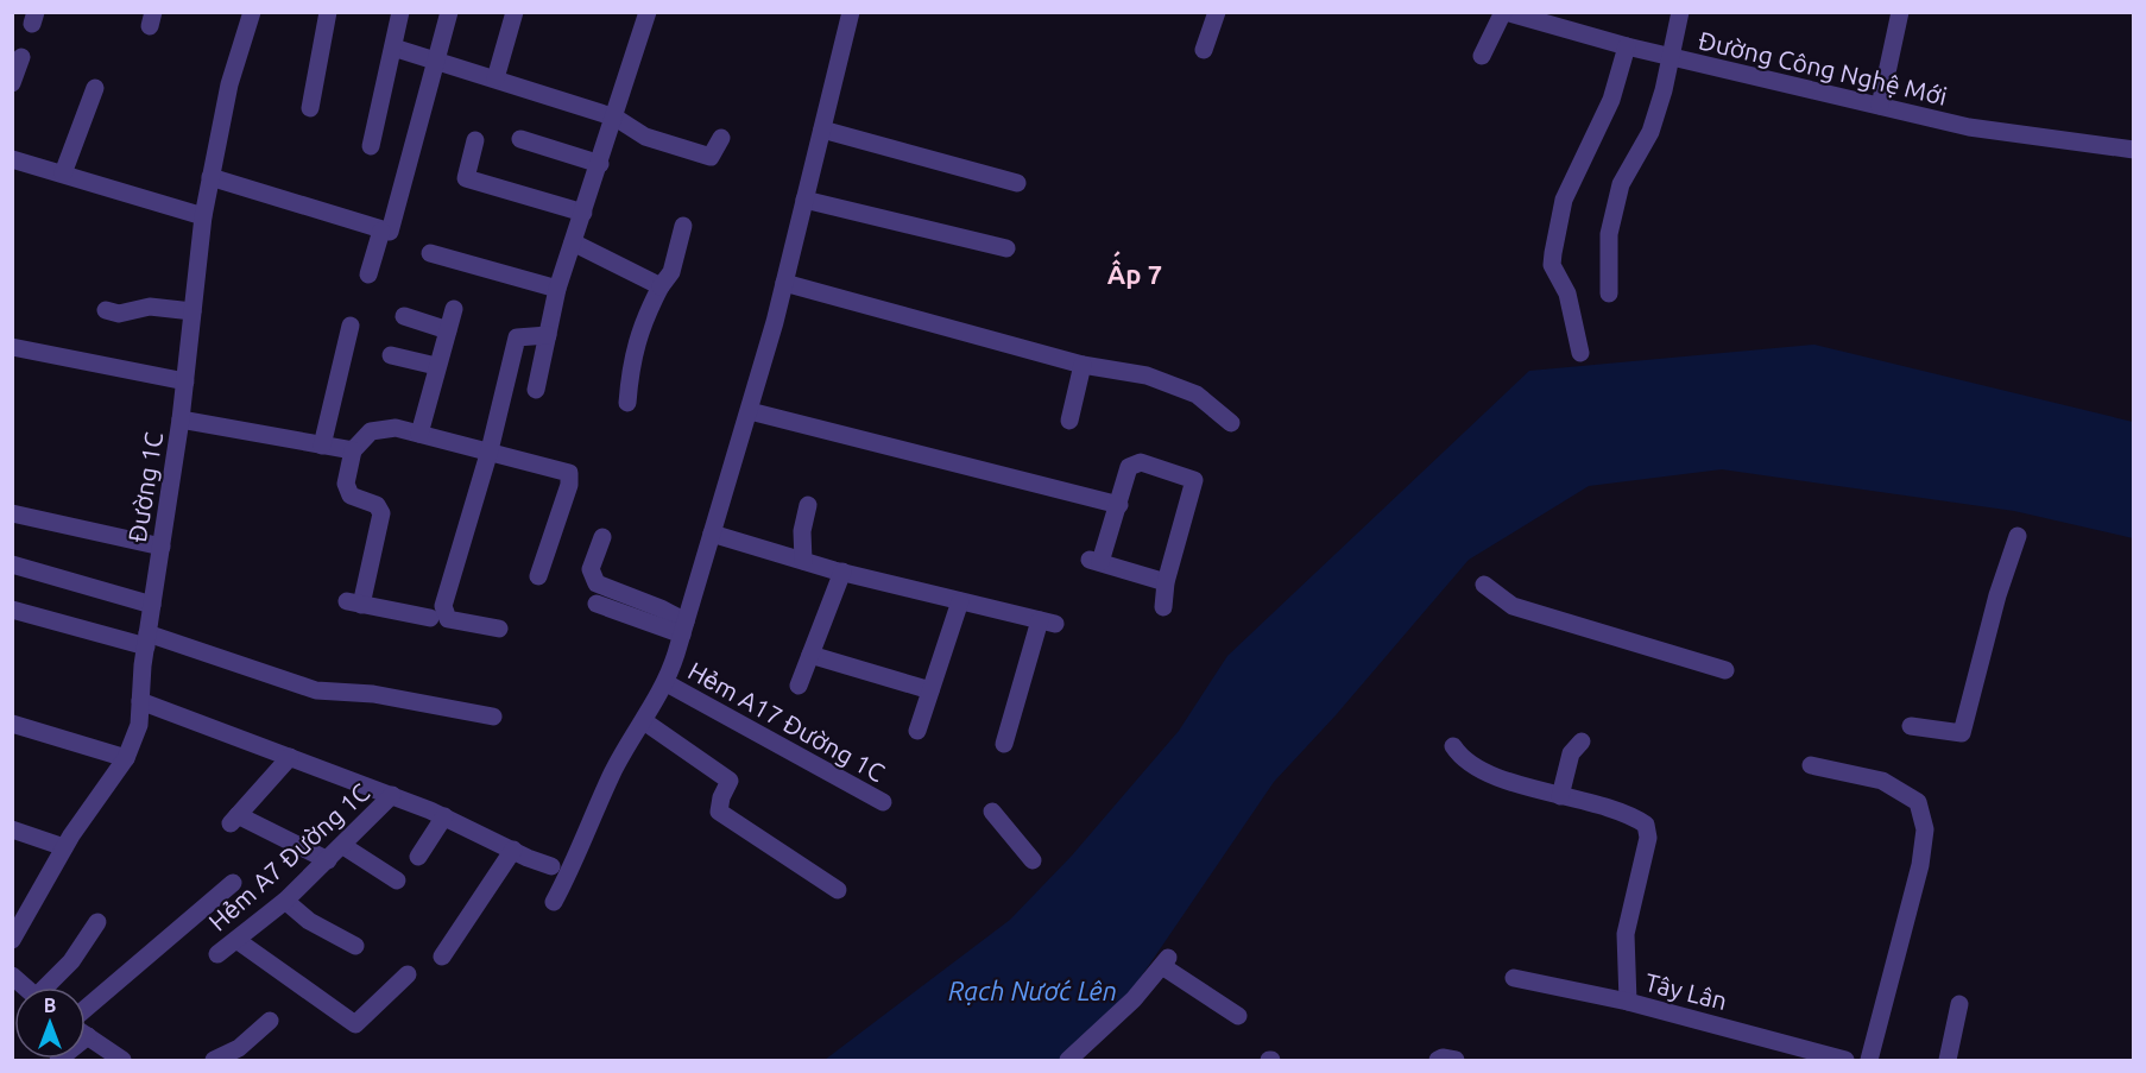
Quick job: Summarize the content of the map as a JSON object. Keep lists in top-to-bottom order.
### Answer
{
  "streets": {
    "street": [
      "Đường Công Nghệ Mới",
      "Đường 1C",
      "Hẻm A17 Đường 1C",
      "Hẻm A7 Đường 1C",
      "Tây Lân"
    ]
  },
  "districts": ["Ấp 7"],
  "water": ["Rạch Nước Lên"],
  "north": "top"
}
